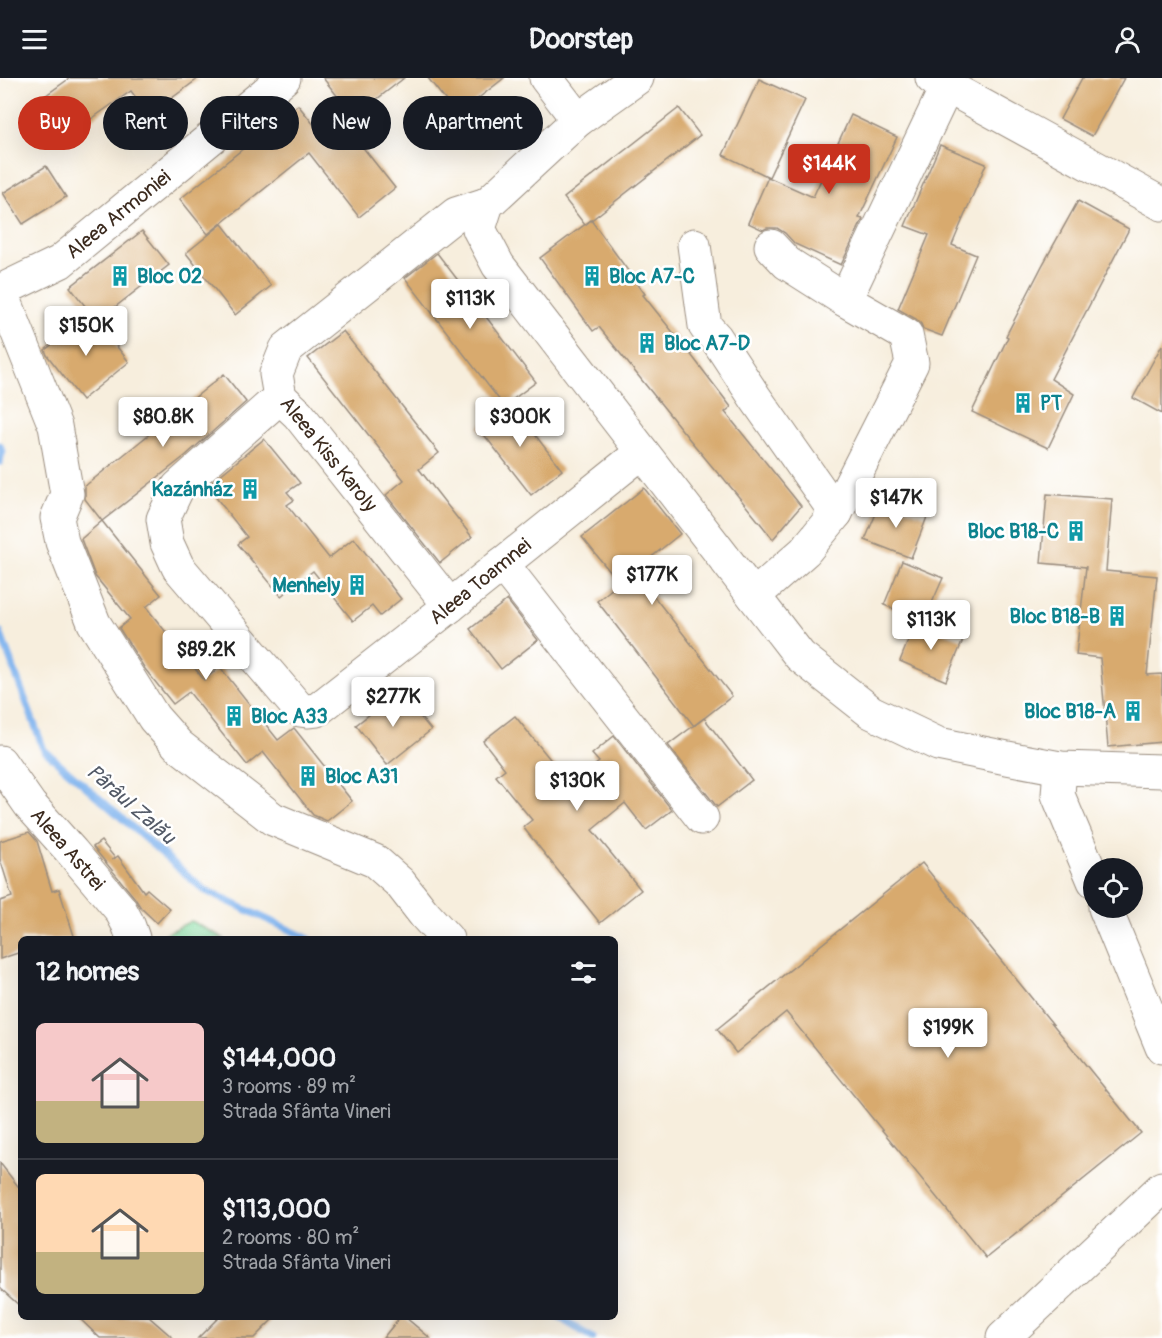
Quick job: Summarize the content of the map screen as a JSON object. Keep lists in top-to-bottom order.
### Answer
{
  "streets": {
    "street": [
      "Aleea Armoniei",
      "Aleea Kiss Karoly",
      "Aleea Toamnei",
      "Aleea Astrei"
    ]
  },
  "crossings": [
    ["Aleea Kiss Karoly", "Aleea Toamnei"]
  ],
  "water": ["Pârâul Zalău"],
  "places": {
    "building": [
      "Bloc O2",
      "Bloc A7-C",
      "Bloc A7-D",
      "PT",
      "Kazánház",
      "Bloc B18-C",
      "Menhely",
      "Bloc B18-B",
      "Bloc B18-A",
      "Bloc A33",
      "Bloc A31"
    ]
  },
  "page": {
    "header": "Doorstep",
    "chip": [
      "Buy",
      "Rent",
      "Filters",
      "New",
      "Apartment"
    ],
    "price": [
      "$144K",
      "$113K",
      "$150K",
      "$80.8K",
      "$300K",
      "$147K",
      "$177K",
      "$113K",
      "$89.2K",
      "$277K",
      "$130K",
      "$199K"
    ],
    "heading": "12 homes",
    "list": [
      {
        "name": "$144,000",
        "note": "3 rooms · 89 m² · Strada Sfânta Vineri"
      },
      {
        "name": "$113,000",
        "note": "2 rooms · 80 m² · Strada Sfânta Vineri"
      }
    ]
  }
}
